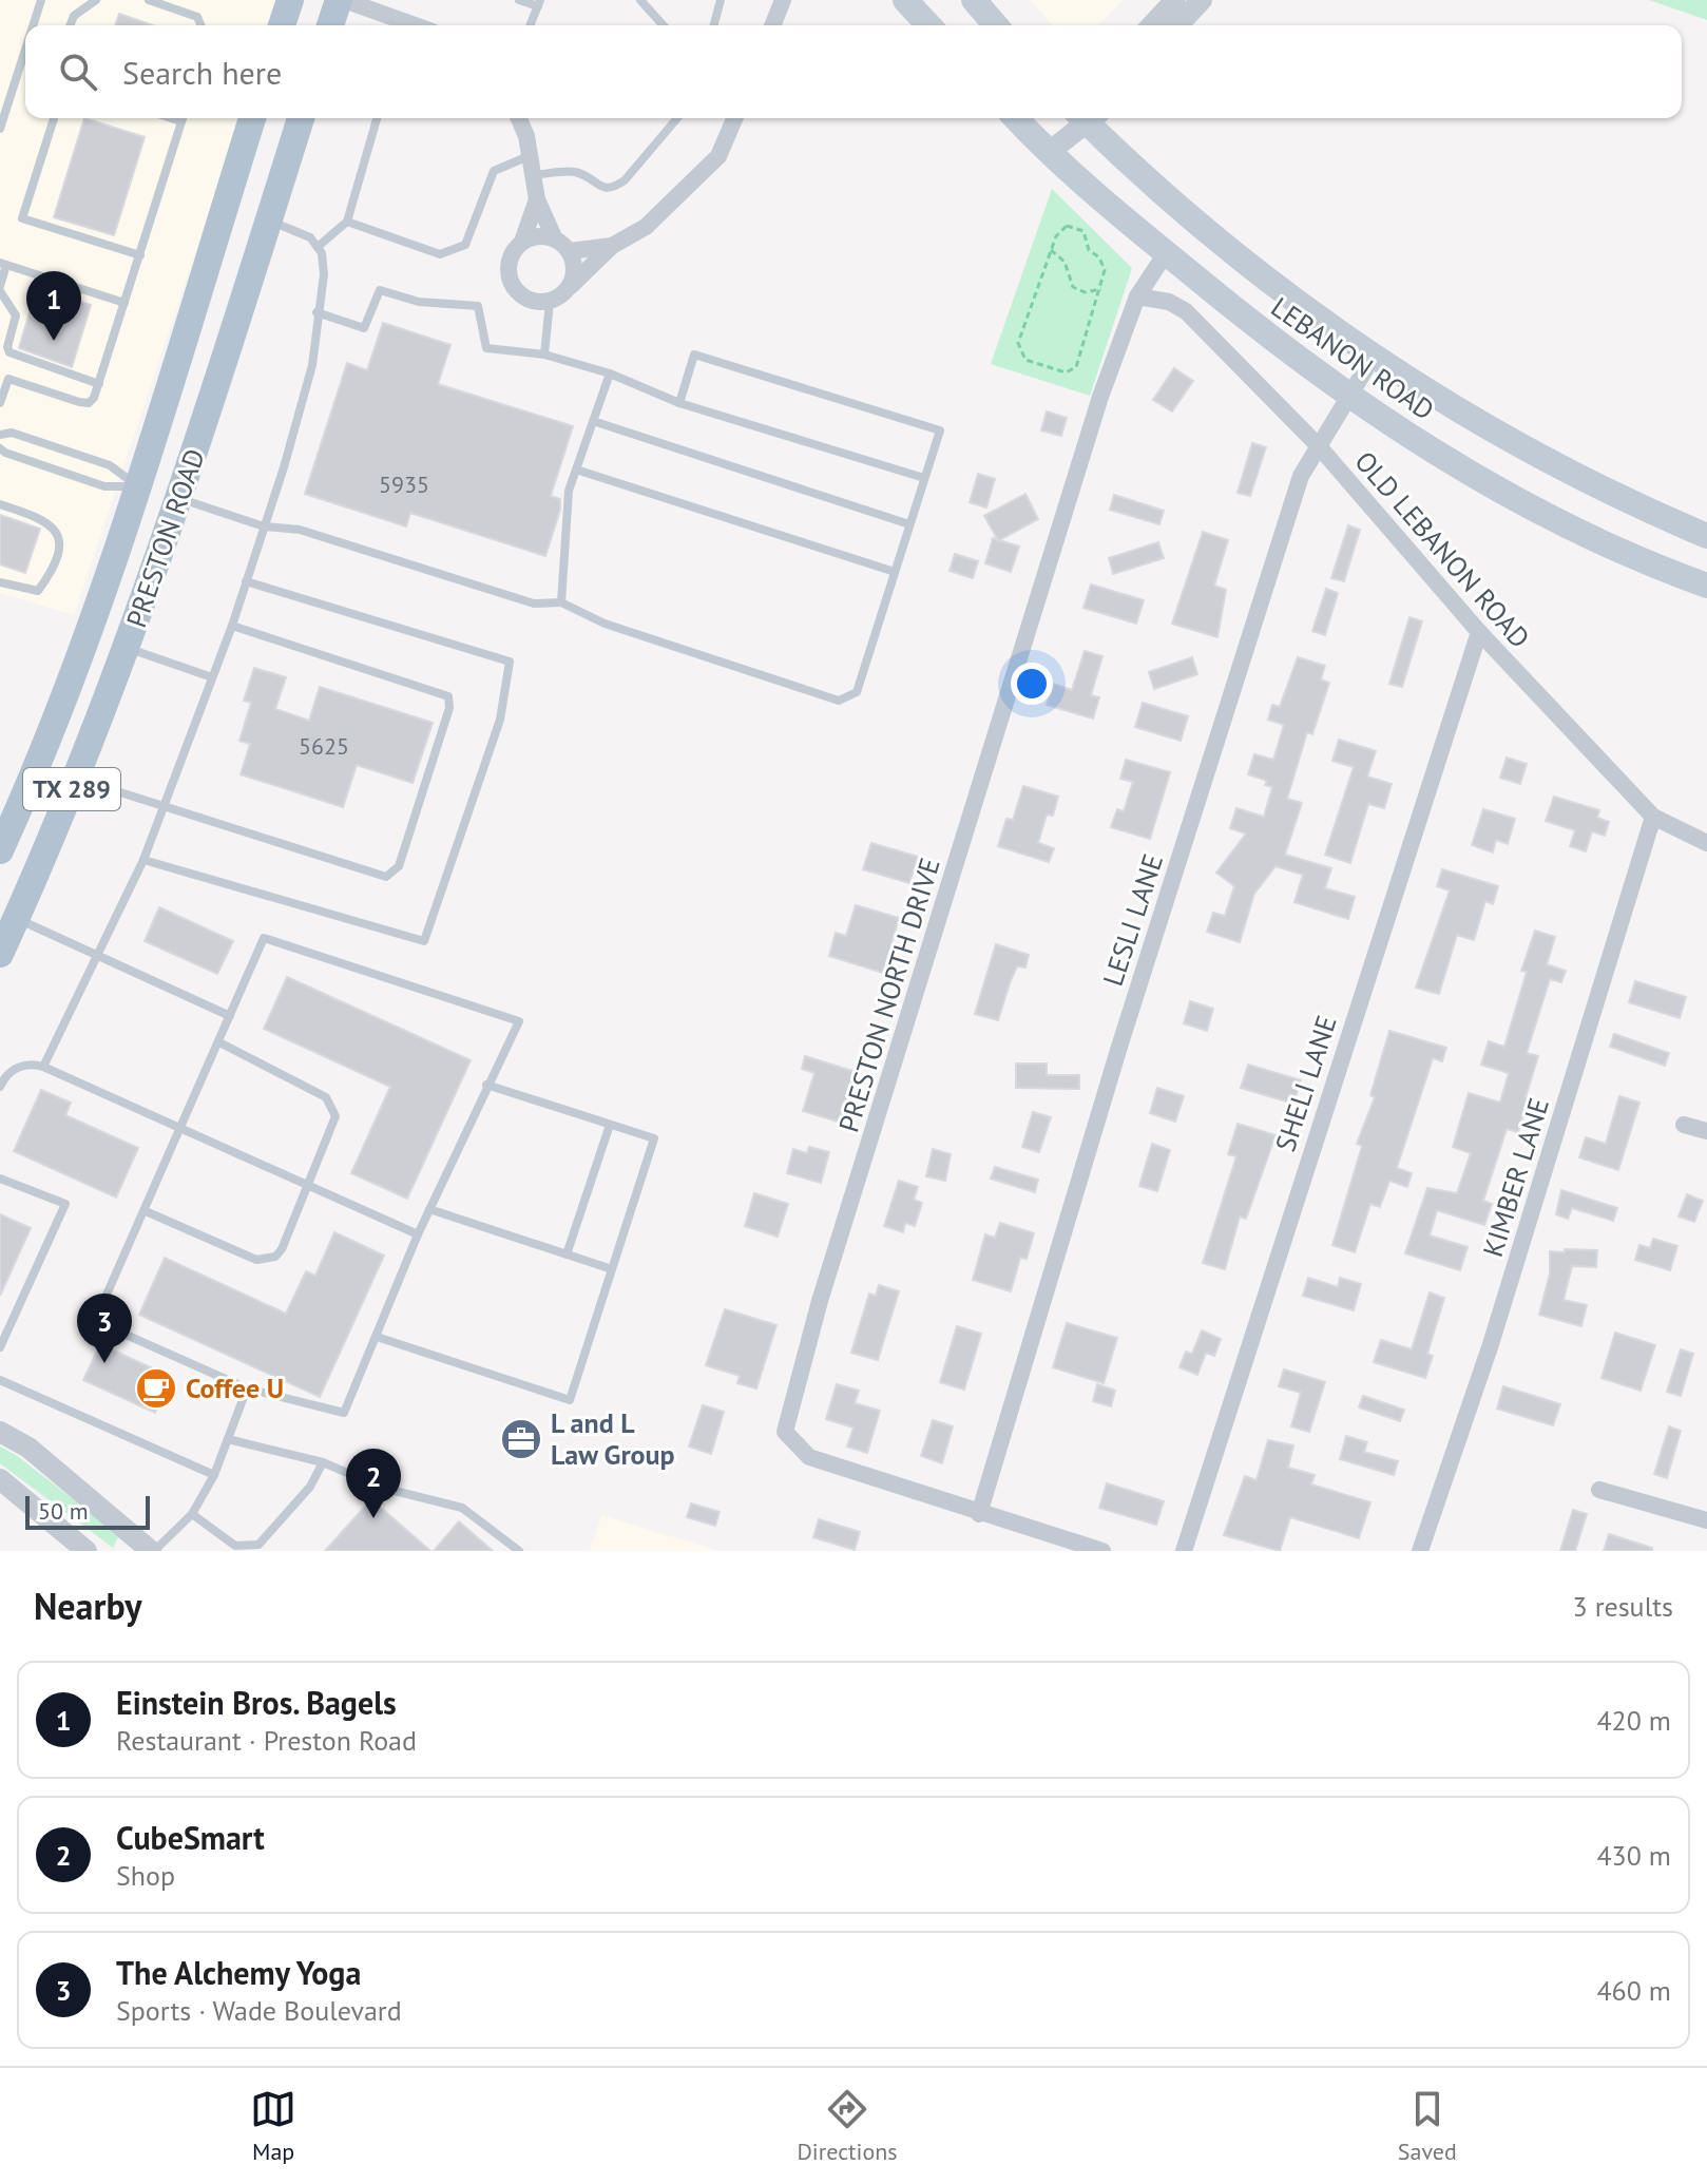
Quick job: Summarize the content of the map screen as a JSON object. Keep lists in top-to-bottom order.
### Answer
{
  "streets": {
    "main road": ["LEBANON ROAD", "PRESTON ROAD", "TX 289"],
    "street": [
      "OLD LEBANON ROAD",
      "LESLI LANE",
      "PRESTON NORTH DRIVE",
      "SHELI LANE",
      "KIMBER LANE"
    ]
  },
  "crossings": [
    ["LEBANON ROAD", "LESLI LANE"],
    ["LEBANON ROAD", "PRESTON NORTH DRIVE"],
    ["OLD LEBANON ROAD", "LESLI LANE"],
    ["OLD LEBANON ROAD", "PRESTON NORTH DRIVE"],
    ["OLD LEBANON ROAD", "SHELI LANE"],
    ["OLD LEBANON ROAD", "KIMBER LANE"],
    ["LESLI LANE", "PRESTON NORTH DRIVE"]
  ],
  "places": {
    "cafe": ["Coffee U"],
    "office": ["L and L Law Group"]
  },
  "house_numbers": ["5935", "5625"],
  "scale_bar": "50 m",
  "page": {
    "search": "Search here",
    "pins": ["1", "3", "2"],
    "scale": "50 m",
    "heading": ["Nearby", "3 results"],
    "list": [
      {
        "mark": "1",
        "name": "Einstein Bros. Bagels",
        "note": "Restaurant · Preston Road",
        "value": "420 m"
      },
      {
        "mark": "2",
        "name": "CubeSmart",
        "note": "Shop",
        "value": "430 m"
      },
      {
        "mark": "3",
        "name": "The Alchemy Yoga",
        "note": "Sports · Wade Boulevard",
        "value": "460 m"
      }
    ],
    "nav": ["Map", "Directions", "Saved"]
  }
}
